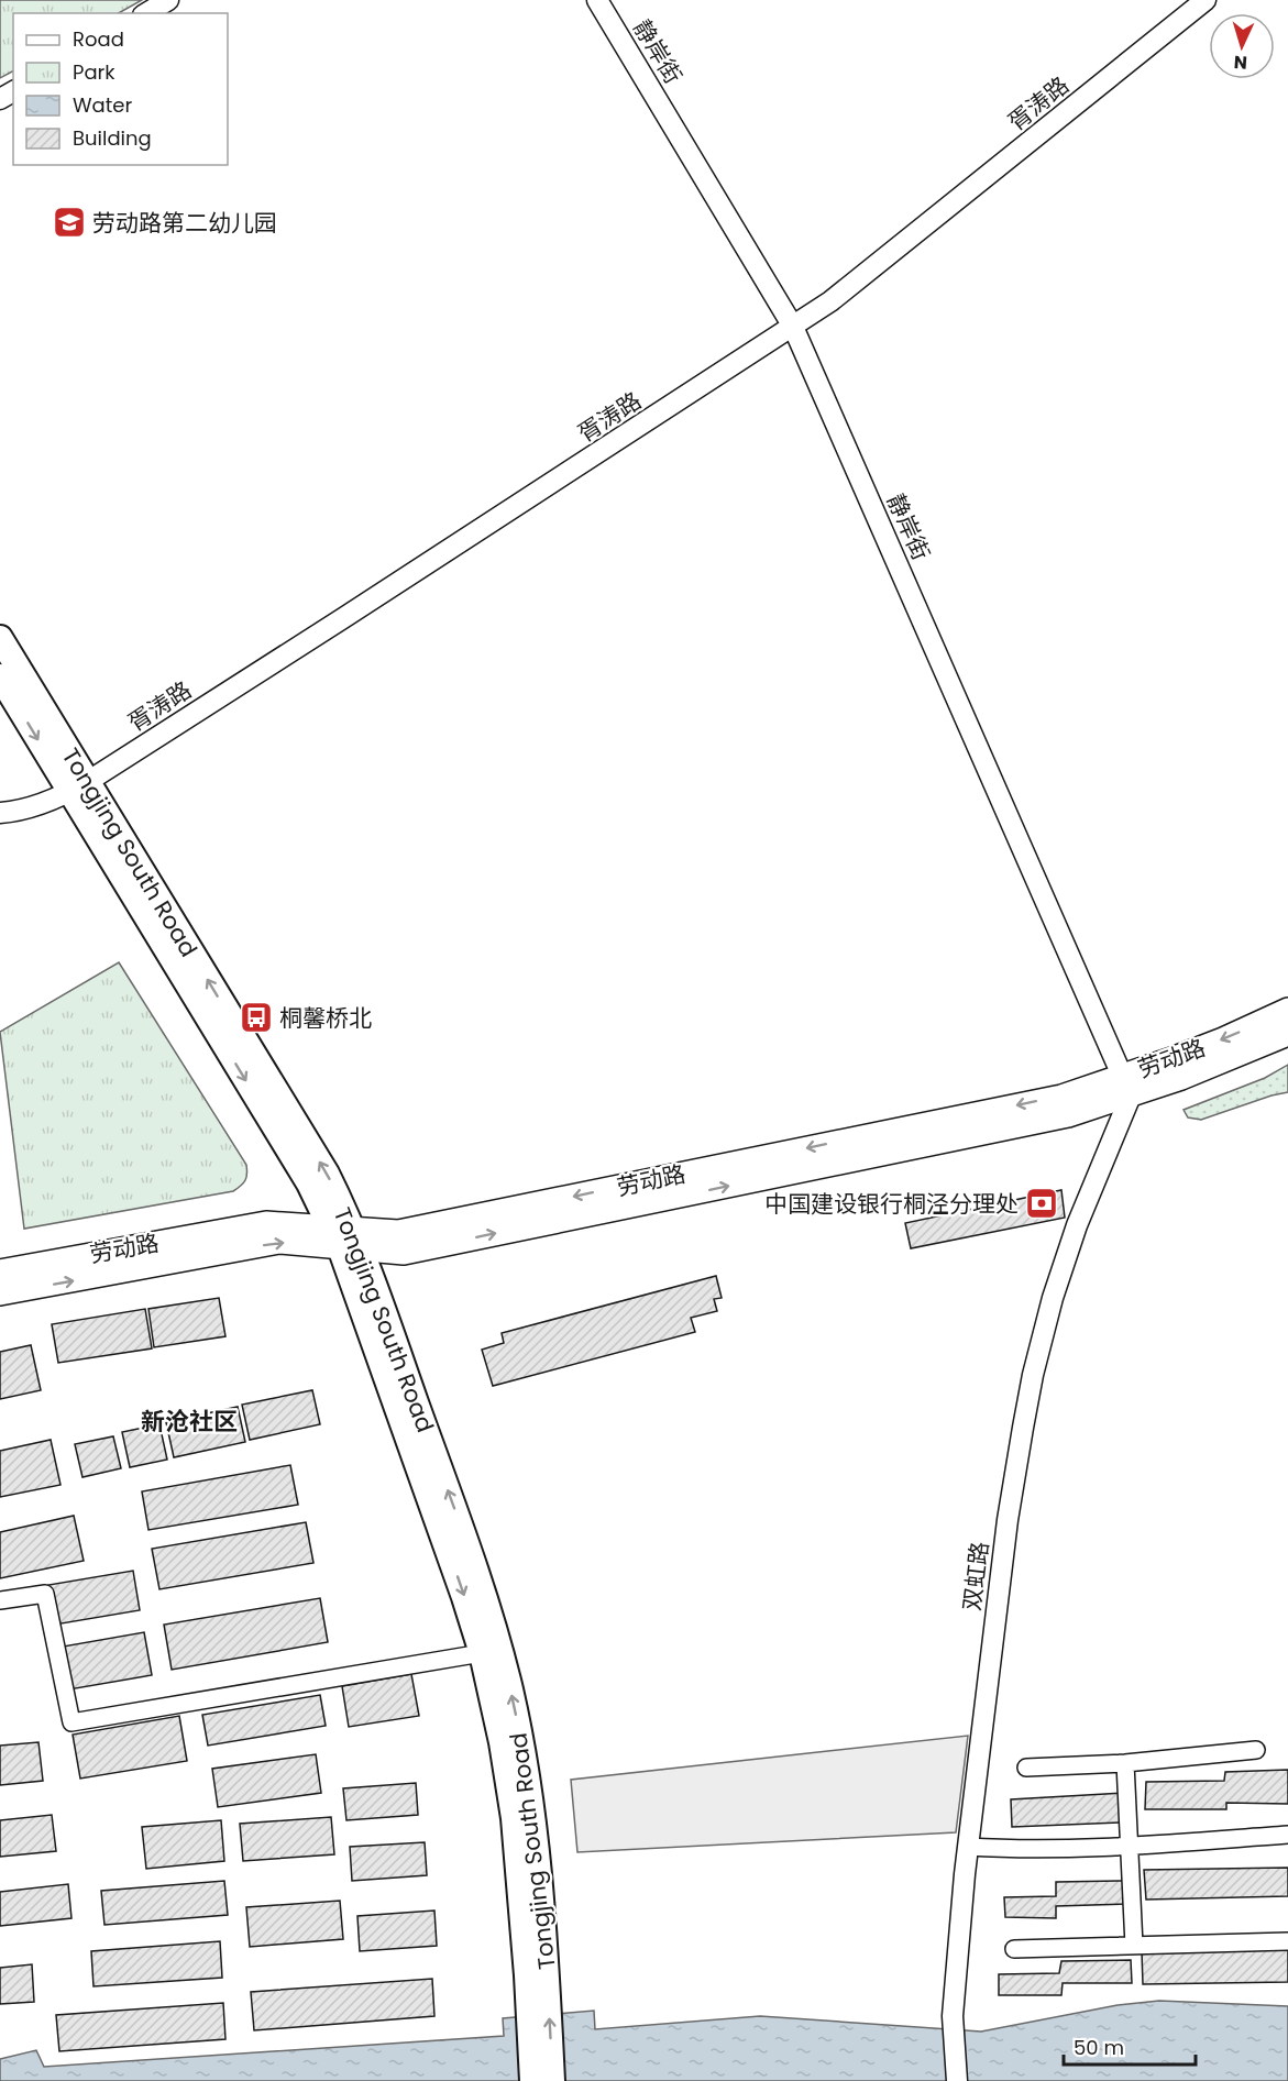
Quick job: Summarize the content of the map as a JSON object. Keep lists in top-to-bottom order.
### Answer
{
  "streets": {
    "main road": ["Tongjing South Road", "劳动路"],
    "street": ["静岸街", "胥涛路", "双虹路"]
  },
  "crossings": [
    ["静岸街", "胥涛路"],
    ["静岸街", "劳动路"],
    ["静岸街", "双虹路"],
    ["胥涛路", "Tongjing South Road"],
    ["Tongjing South Road", "劳动路"],
    ["劳动路", "双虹路"]
  ],
  "districts": ["新沧社区"],
  "places": {
    "school or university": ["劳动路第二幼儿园"],
    "bus stop": ["桐馨桥北"],
    "bank": ["中国建设银行桐泾分理处"]
  },
  "legend": [
    "Road",
    "Park",
    "Water",
    "Building"
  ],
  "scale_bar": "50 m",
  "north": "bottom"
}
